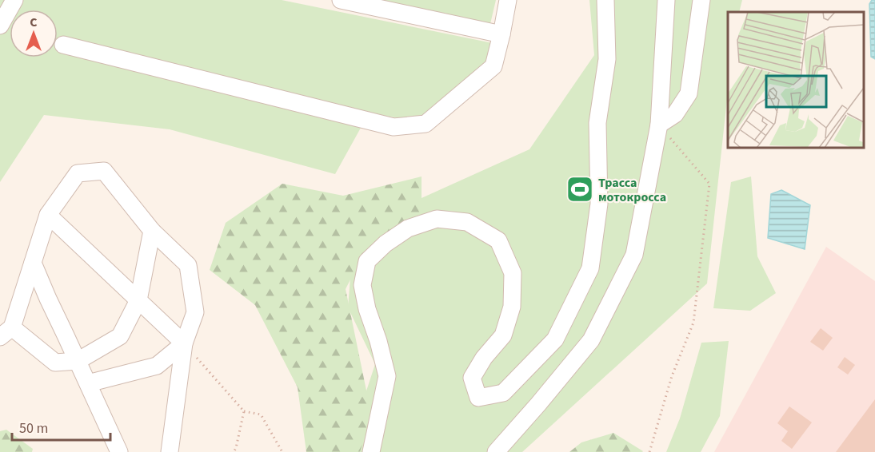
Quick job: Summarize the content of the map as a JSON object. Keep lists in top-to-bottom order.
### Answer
{
  "places": {
    "sports": ["Трасса мотокросса"]
  },
  "scale_bar": "50 m",
  "north": "top"
}
